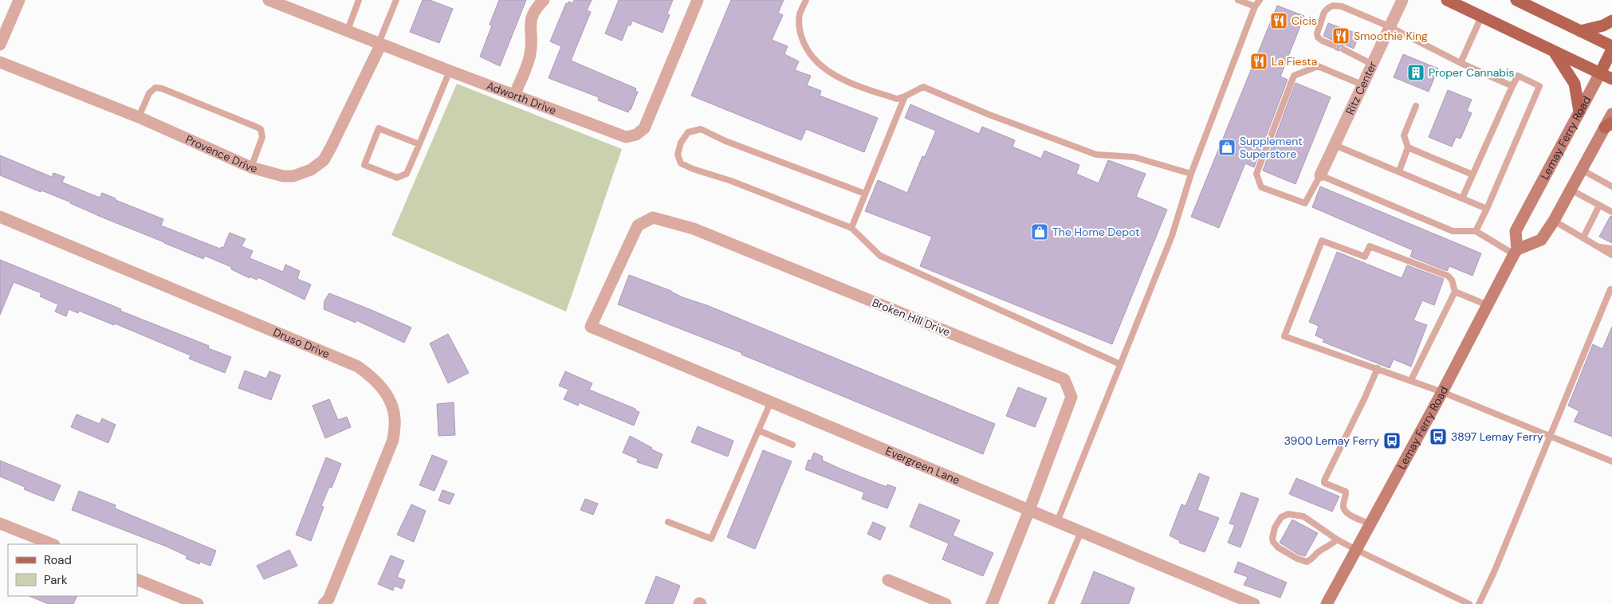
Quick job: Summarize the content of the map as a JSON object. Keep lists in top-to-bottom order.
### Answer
{
  "streets": {
    "main road": ["Lemay Ferry Road"],
    "street": [
      "Ritz Center",
      "Adworth Drive",
      "Provence Drive",
      "Broken Hill Drive",
      "Druso Drive",
      "Evergreen Lane"
    ]
  },
  "crossings": [
    ["Adworth Drive", "Provence Drive"],
    ["Broken Hill Drive", "Evergreen Lane"]
  ],
  "places": {
    "restaurant": ["Cicis", "Smoothie King", "La Fiesta"],
    "building": ["Proper Cannabis"],
    "shop": ["Supplement Superstore", "The Home Depot"],
    "bus stop": ["3897 Lemay Ferry", "3900 Lemay Ferry"]
  },
  "legend": ["Road", "Park"]
}
